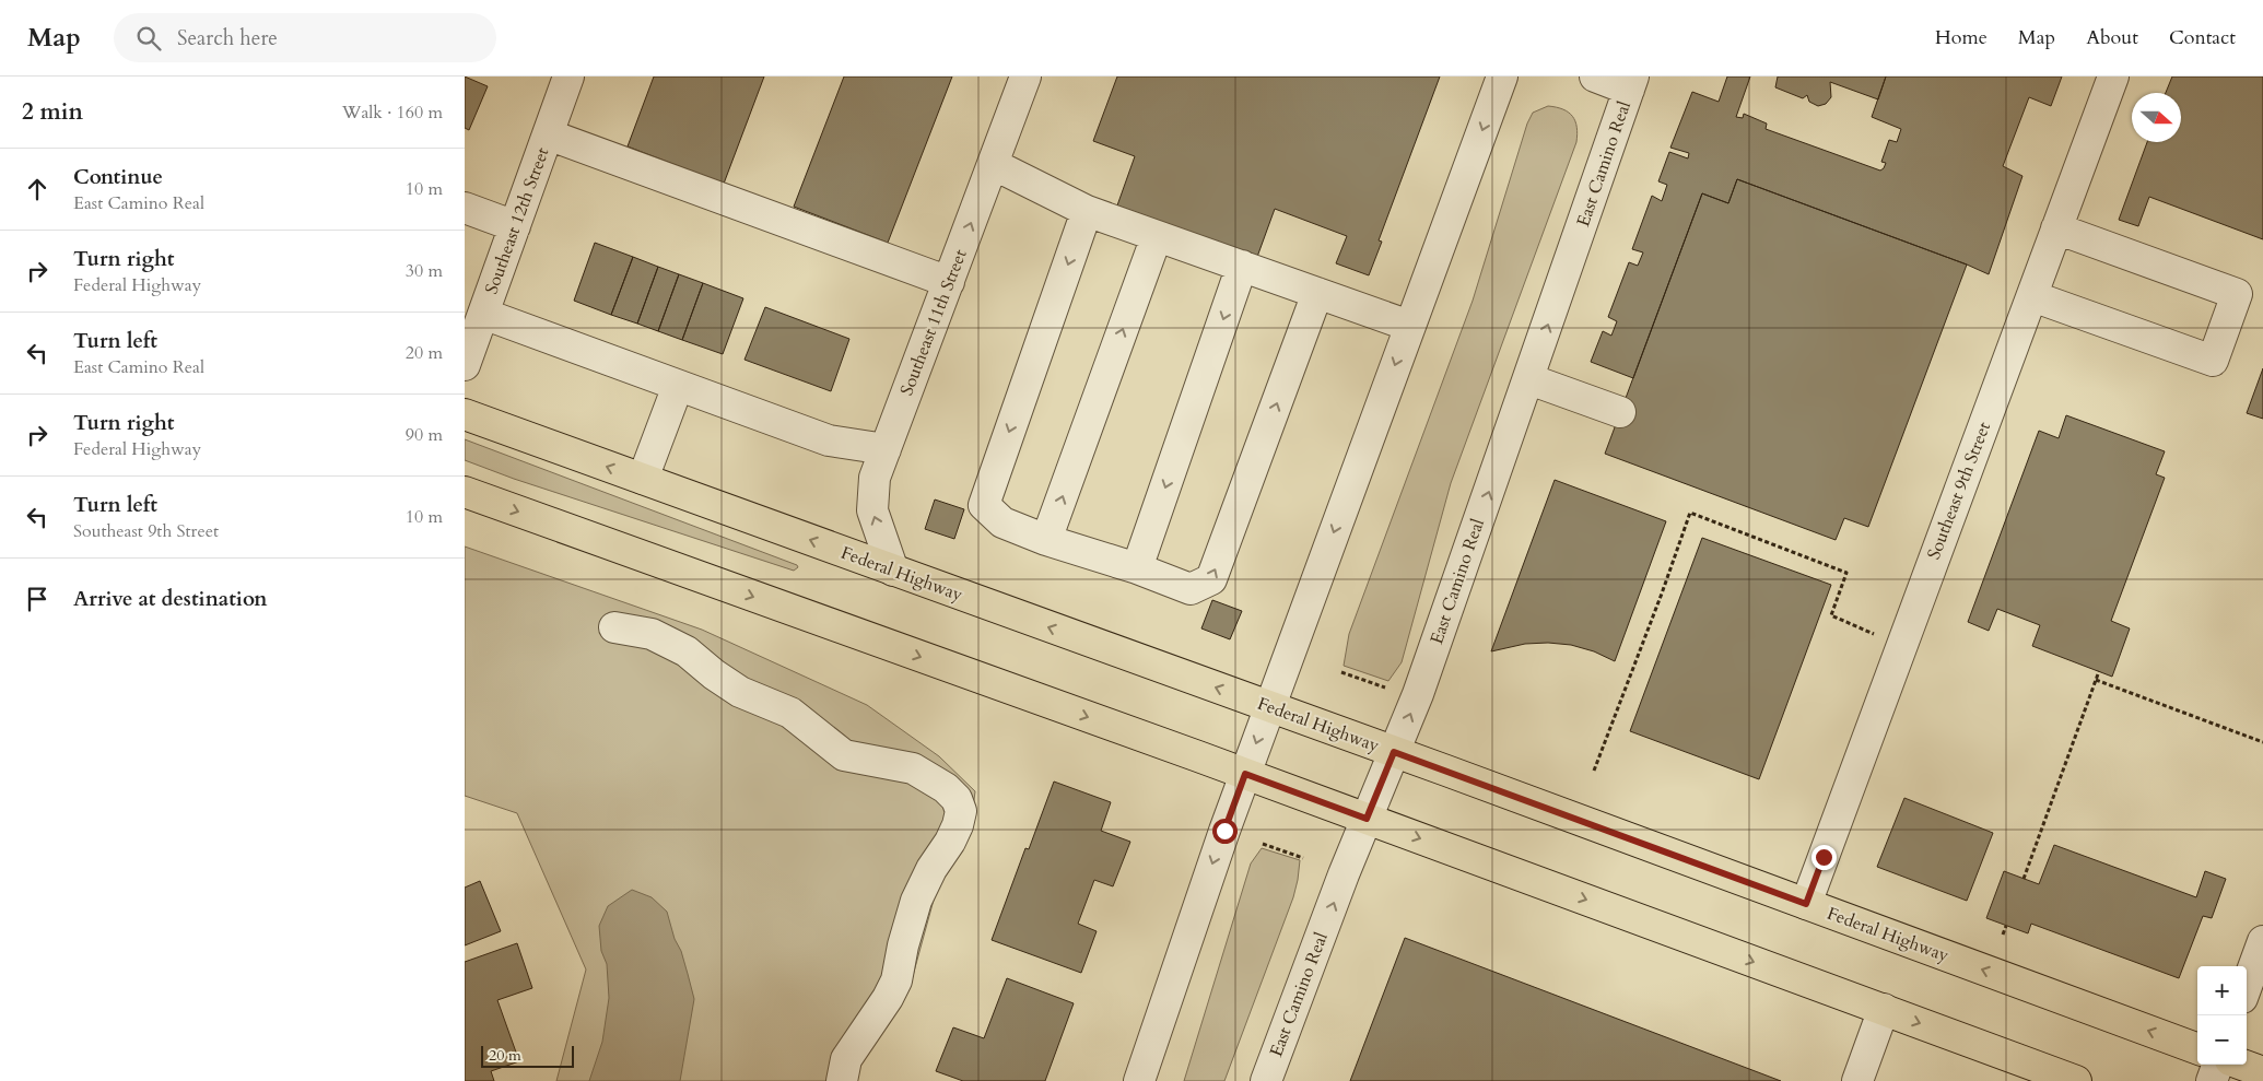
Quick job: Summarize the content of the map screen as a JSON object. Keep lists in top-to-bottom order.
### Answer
{
  "streets": {
    "main road": ["Federal Highway"],
    "street": [
      "East Camino Real",
      "Southeast 12th Street",
      "Southeast 11th Street",
      "Southeast 9th Street"
    ]
  },
  "crossings": [
    ["East Camino Real", "Federal Highway"],
    ["Southeast 11th Street", "Federal Highway"],
    ["Southeast 9th Street", "Federal Highway"]
  ],
  "scale_bar": "20 m",
  "north": "right",
  "page": {
    "header": "Map",
    "search": "Search here",
    "nav": [
      "Home",
      "Map",
      "About",
      "Contact"
    ],
    "heading": ["2 min", "Walk · 160 m"],
    "list": [
      ["Continue", "East Camino Real", "10 m"],
      ["Turn right", "Federal Highway", "30 m"],
      ["Turn left", "East Camino Real", "20 m"],
      ["Turn right", "Federal Highway", "90 m"],
      ["Turn left", "Southeast 9th Street", "10 m"],
      "Arrive at destination"
    ],
    "map_buttons": ["+", "−"],
    "scale": "20 m"
  }
}
